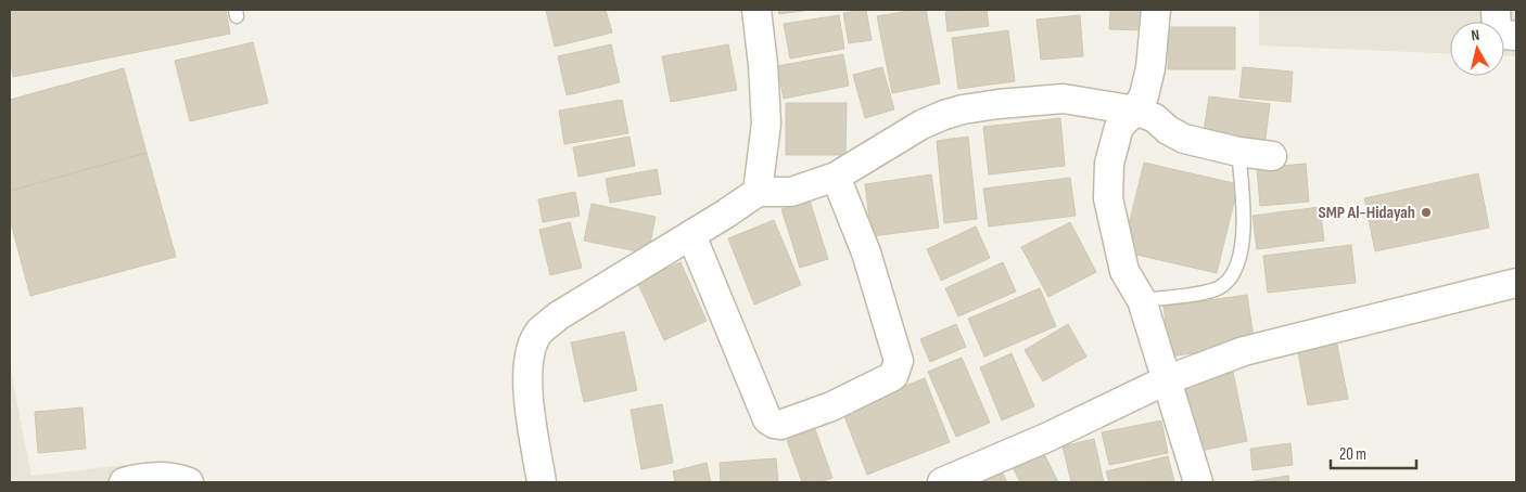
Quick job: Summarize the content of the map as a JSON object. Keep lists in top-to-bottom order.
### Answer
{
  "places": ["SMP Al-Hidayah"],
  "scale_bar": "20 m",
  "north": "top"
}
